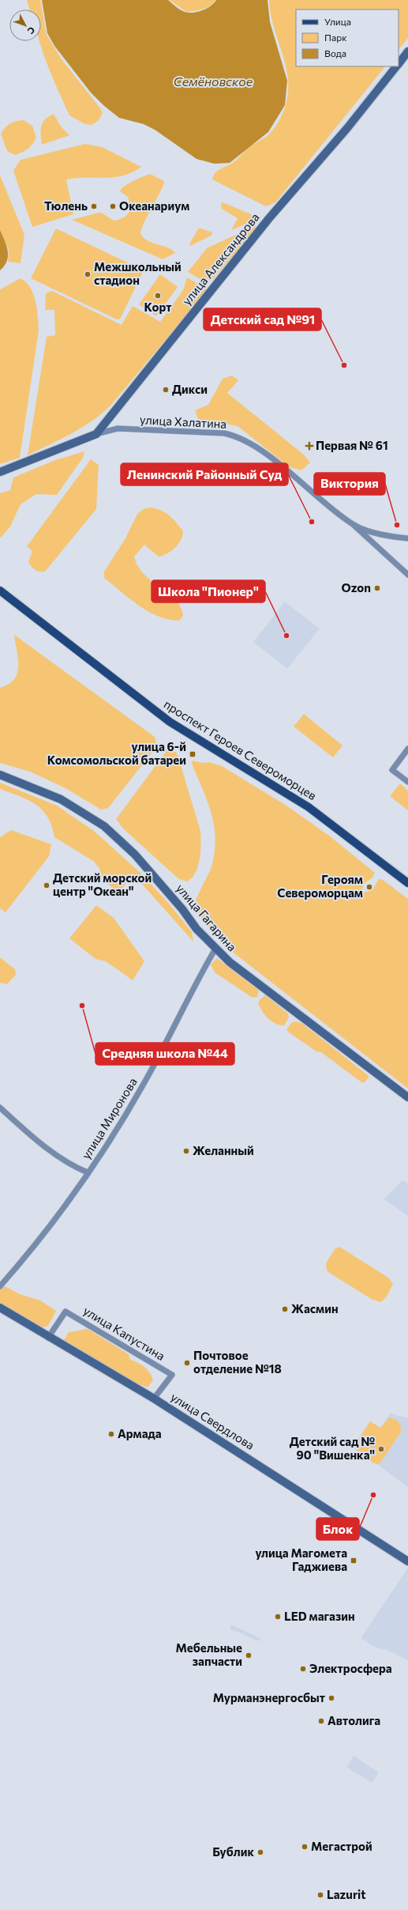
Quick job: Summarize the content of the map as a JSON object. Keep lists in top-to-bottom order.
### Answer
{
  "streets": {
    "main road": ["проспект Героев Североморцев"],
    "street": [
      "улица Александрова",
      "улица Халатина",
      "улица Гагарина",
      "улица Миронова",
      "улица Капустина",
      "улица Свердлова"
    ]
  },
  "crossings": [
    ["улица Александрова", "улица Халатина"],
    ["улица Гагарина", "улица Миронова"],
    ["улица Капустина", "улица Свердлова"]
  ],
  "water": ["Семёновское"],
  "places": {
    "other": [
      "Тюлень",
      "Океанариум",
      "Межшкольный стадион",
      "Корт",
      "Детский сад №91",
      "Дикси",
      "Ленинский Районный Суд",
      "Виктория",
      "Ozon",
      "Школа \"Пионер\"",
      "Детский морской центр \"Океан\"",
      "Героям Cевероморцам",
      "Средняя школа №44",
      "Желанный",
      "Жасмин",
      "Почтовое отделение №18",
      "Армада",
      "Детский сад № 90 \"Вишенка\"",
      "Блок",
      "LED магазин",
      "Мебельные запчасти",
      "Электросфера",
      "Мурманэнергосбыт",
      "Автолига",
      "Мегастрой",
      "Бублик",
      "Lazurit"
    ],
    "health": ["Первая № 61"],
    "transit": ["улица 6-й Комсомольской батареи", "улица Магомета Гаджиева"]
  },
  "legend": ["Улица", "Парк", "Вода"],
  "north": "bottom right"
}
